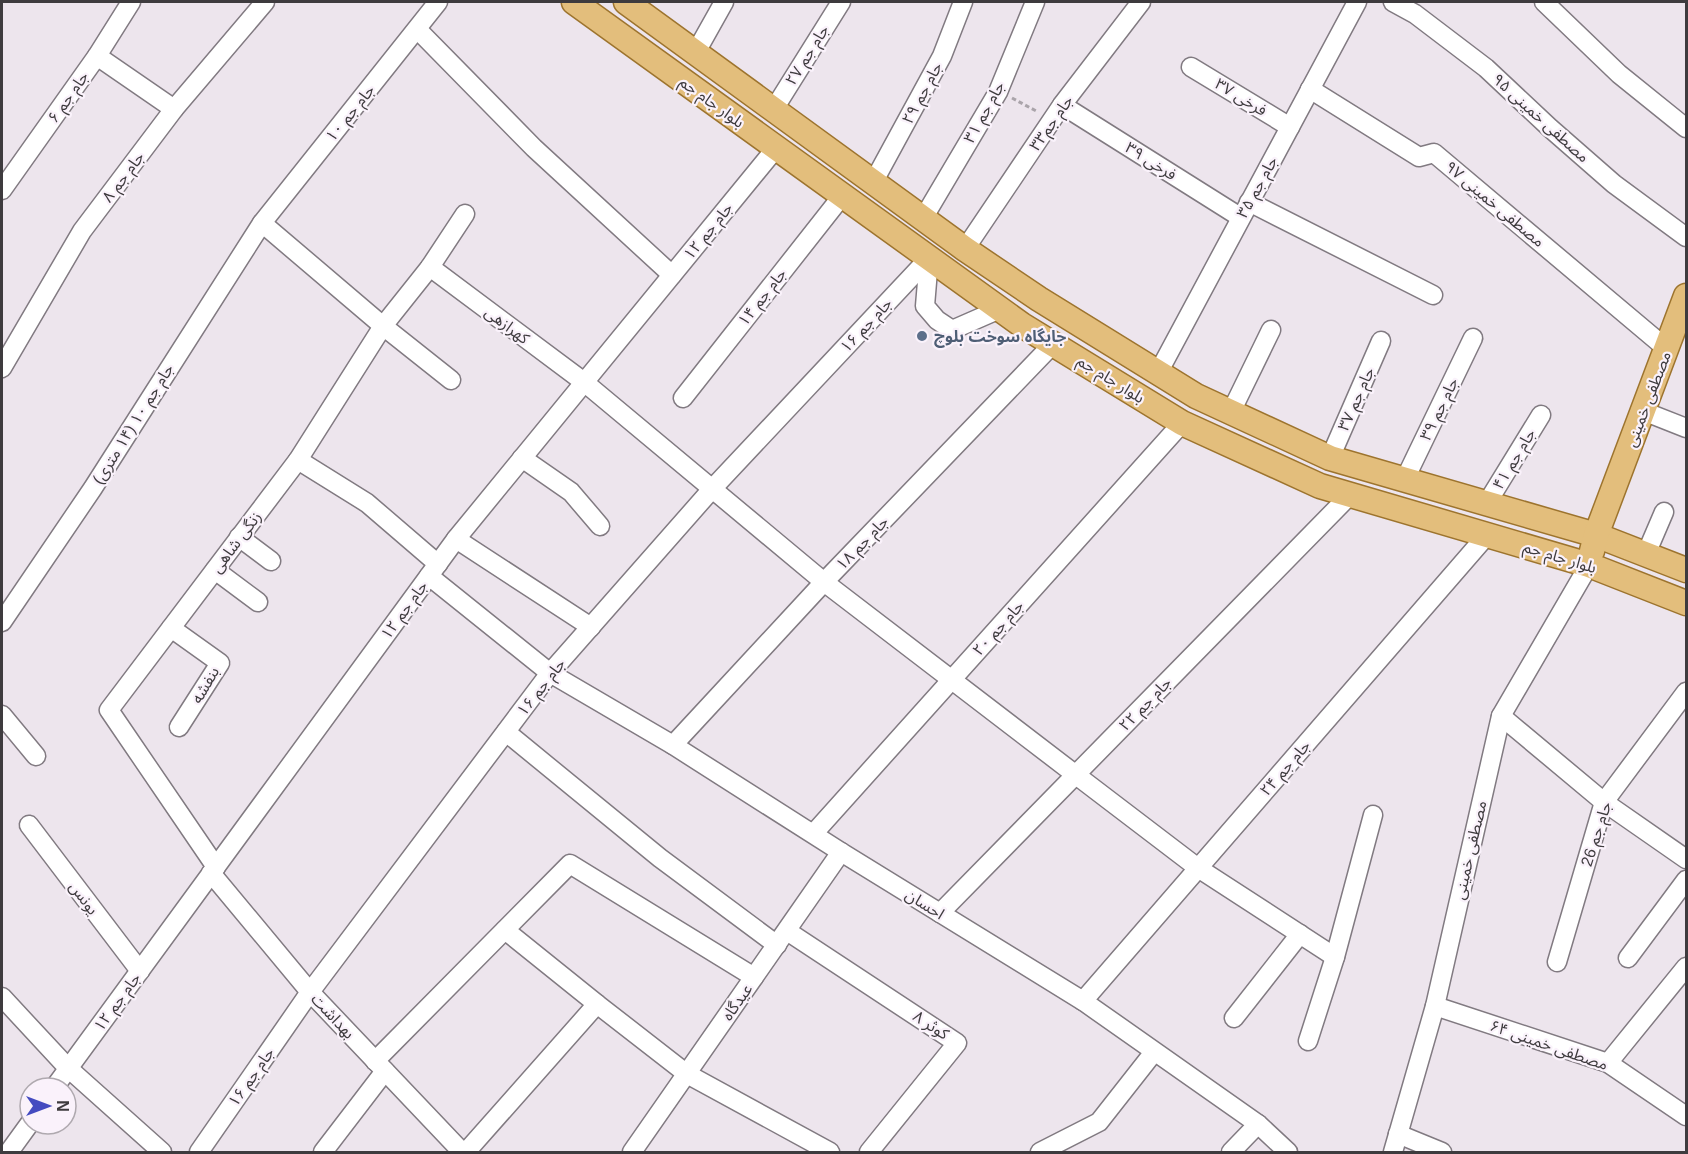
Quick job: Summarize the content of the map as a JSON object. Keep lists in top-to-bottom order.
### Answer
{
  "streets": {
    "main road": ["بلوار جام جم", "مصطفی خمینی"],
    "street": [
      "جام جم ۲۷",
      "جام جم ۲۹",
      "جام جم ۶",
      "فرخی ۳۷",
      "جام جم ۳۱",
      "جام جم ۱۰",
      "مصطفی خمینی ۹۵",
      "جام جم۳۳",
      "فرخی ۳۹",
      "جام جم ۸",
      "جام جم ۳۵",
      "مصطفی خمینی ۹۷",
      "جام جم ۱۲",
      "جام جم ۱۴",
      "کهرازهی",
      "جام جم ۱۶",
      "جام جم ۳۷",
      "جام جم ۳۹",
      "جام جم ۱۰ (۱۴ متری)",
      "جام جم ۴۱",
      "زنگی شاهی",
      "جام جم ۱۸",
      "جام جم ۲۰",
      "بنفشه",
      "جام جم ۲۲",
      "جام جم ۲۴",
      "جام جم 26",
      "یونس",
      "احسان",
      "عیدگاه",
      "بهداشت",
      "کوثر ۸",
      "مصطفی خمینی ۶۴"
    ]
  },
  "crossings": [
    ["جام جم ۲۷", "بلوار جام جم"],
    ["جام جم ۲۹", "بلوار جام جم"],
    ["فرخی ۳۷", "جام جم ۳۵"],
    ["بلوار جام جم", "جام جم ۳۱"],
    ["بلوار جام جم", "جام جم۳۳"],
    ["بلوار جام جم", "جام جم ۳۵"],
    ["بلوار جام جم", "جام جم ۱۲"],
    ["بلوار جام جم", "جام جم ۱۴"],
    ["بلوار جام جم", "جام جم ۱۶"],
    ["بلوار جام جم", "جام جم ۳۷"],
    ["بلوار جام جم", "مصطفی خمینی"],
    ["بلوار جام جم", "جام جم ۳۹"],
    ["بلوار جام جم", "جام جم ۴۱"],
    ["بلوار جام جم", "جام جم ۱۸"],
    ["بلوار جام جم", "جام جم ۲۰"],
    ["بلوار جام جم", "جام جم ۲۲"],
    ["بلوار جام جم", "جام جم ۲۴"],
    ["جام جم ۱۰", "جام جم ۱۰ (۱۴ متری)"],
    ["جام جم۳۳", "فرخی ۳۹"],
    ["فرخی ۳۹", "جام جم ۳۵"],
    ["جام جم ۳۵", "مصطفی خمینی ۹۷"],
    ["مصطفی خمینی ۹۷", "مصطفی خمینی"],
    ["جام جم ۱۲", "کهرازهی"],
    ["جام جم ۱۲", "زنگی شاهی"],
    ["جام جم ۱۲", "یونس"],
    ["جام جم ۱۲", "احسان"],
    ["جام جم ۱۲", "بهداشت"],
    ["کهرازهی", "جام جم ۱۶"],
    ["کهرازهی", "زنگی شاهی"],
    ["کهرازهی", "جام جم ۱۸"],
    ["کهرازهی", "جام جم ۲۰"],
    ["کهرازهی", "جام جم ۲۲"],
    ["کهرازهی", "جام جم ۲۴"],
    ["جام جم ۱۶", "احسان"],
    ["جام جم ۱۶", "بهداشت"],
    ["مصطفی خمینی", "مصطفی خمینی ۶۴"],
    ["زنگی شاهی", "بنفشه"],
    ["زنگی شاهی", "احسان"],
    ["زنگی شاهی", "بهداشت"],
    ["جام جم ۱۸", "احسان"],
    ["جام جم ۲۰", "احسان"],
    ["جام جم ۲۲", "احسان"],
    ["جام جم ۲۴", "احسان"],
    ["احسان", "عیدگاه"],
    ["عیدگاه", "کوثر ۸"]
  ],
  "places": ["جایگاه سوخت بلوچ"],
  "north": "right"
}
